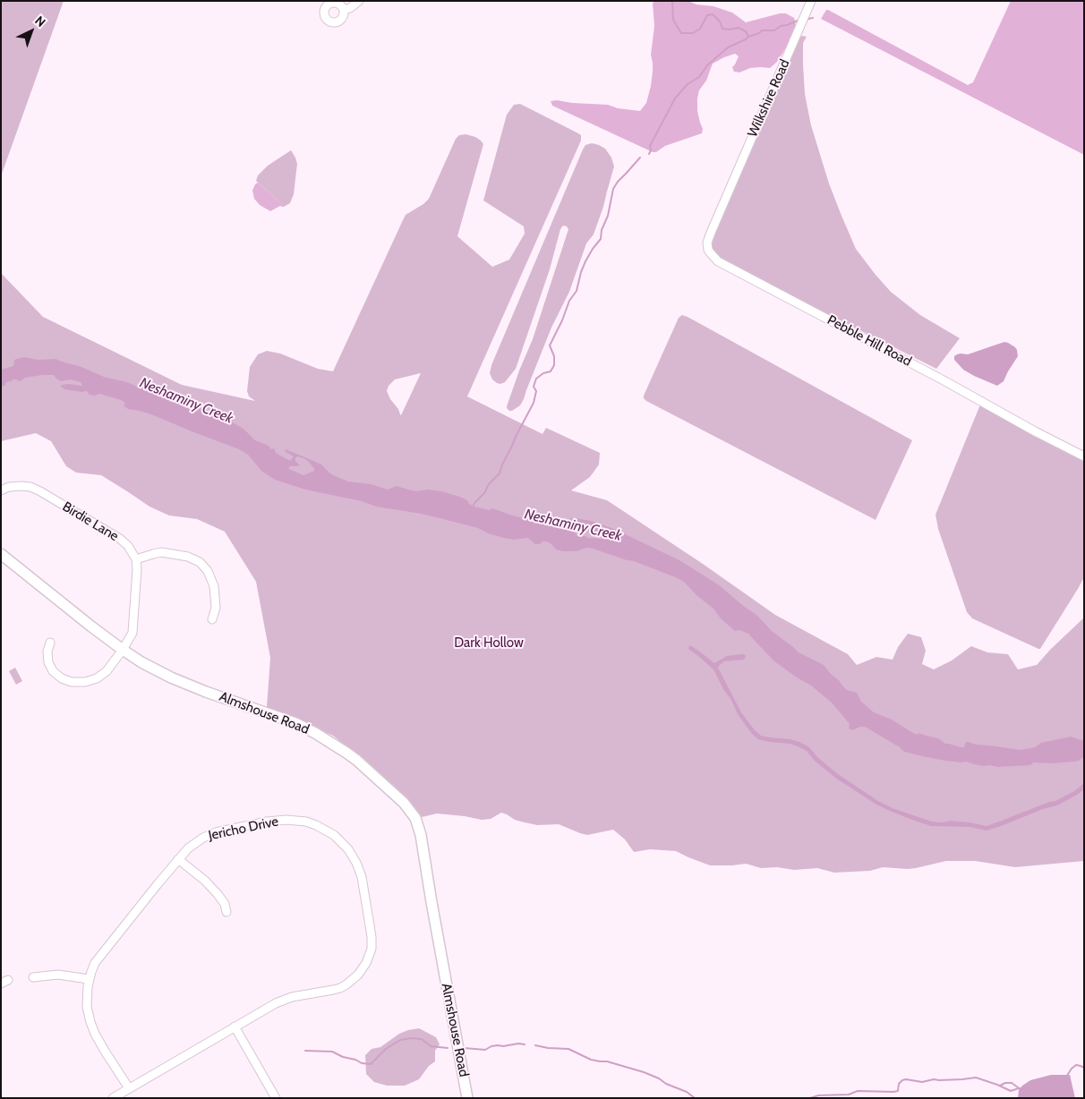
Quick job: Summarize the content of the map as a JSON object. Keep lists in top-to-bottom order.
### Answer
{
  "streets": {
    "main road": ["Almshouse Road"],
    "street": [
      "Wilkshire Road",
      "Pebble Hill Road",
      "Birdie Lane",
      "Jericho Drive"
    ]
  },
  "crossings": [
    ["Wilkshire Road", "Pebble Hill Road"]
  ],
  "water": ["Neshaminy Creek"],
  "parks": ["Dark Hollow"],
  "north": "top right"
}
